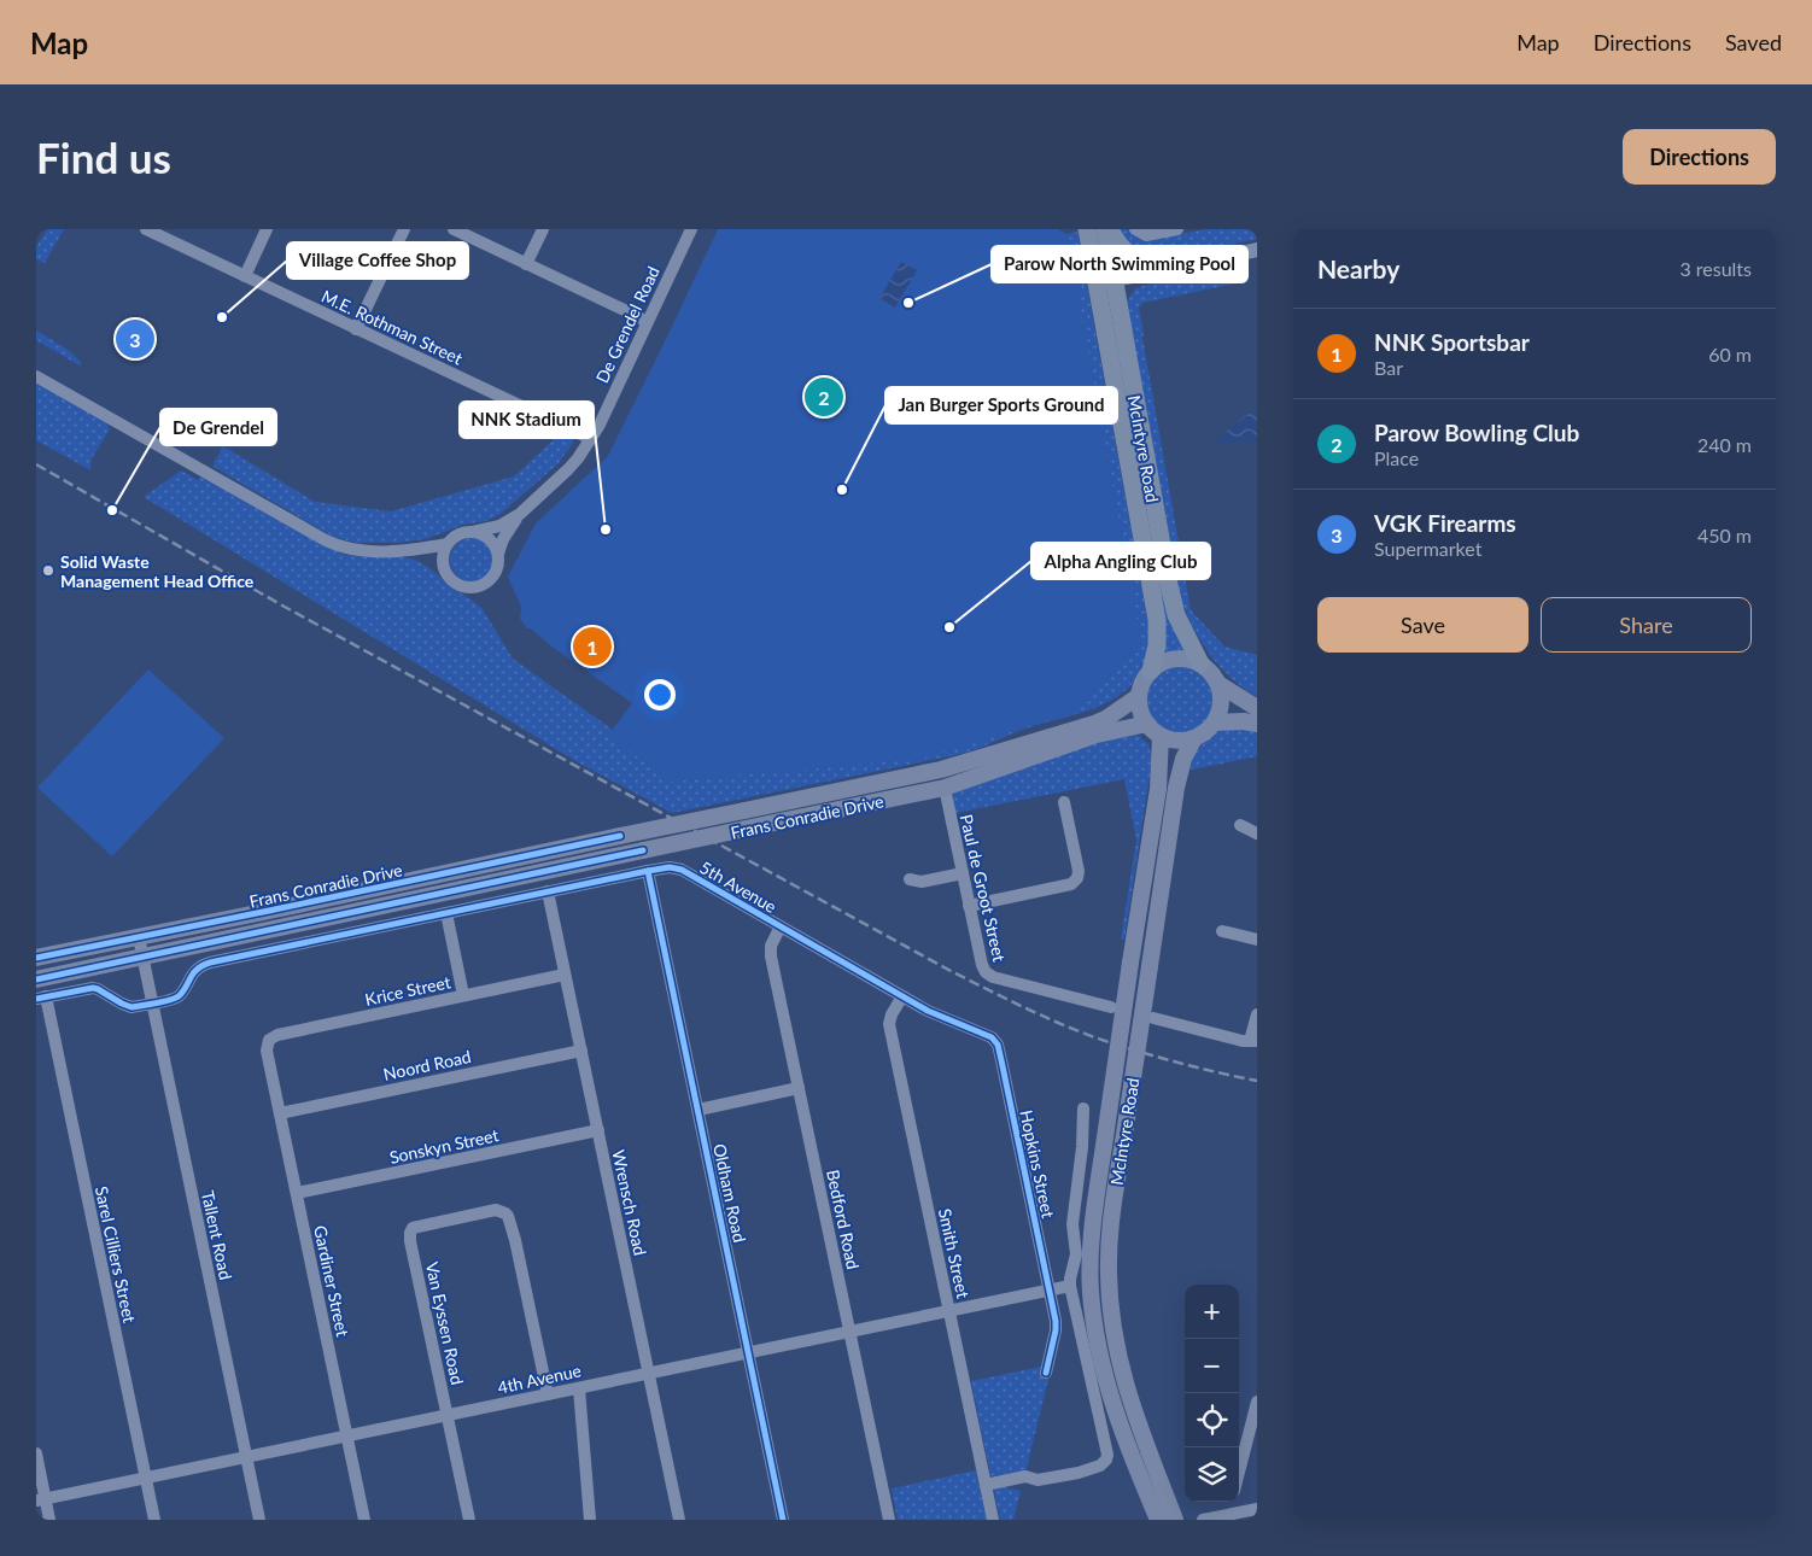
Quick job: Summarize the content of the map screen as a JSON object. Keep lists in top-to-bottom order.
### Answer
{
  "streets": {
    "main road": ["McIntyre Road", "Frans Conradie Drive"],
    "street": [
      "De Grendel Road",
      "M.E. Rothman Street",
      "5th Avenue",
      "Paul de Groot Street",
      "Krice Street",
      "Noord Road",
      "Sonskyn Street",
      "Hopkins Street",
      "Oldham Road",
      "Wrensch Road",
      "Bedford Road",
      "Tallent Road",
      "Smith Street",
      "Sarel Cilliers Street",
      "Gardiner Street",
      "Van Eyssen Road",
      "4th Avenue"
    ]
  },
  "crossings": [
    ["De Grendel Road", "M.E. Rothman Street"],
    ["McIntyre Road", "Frans Conradie Drive"],
    ["Frans Conradie Drive", "Paul de Groot Street"],
    ["Frans Conradie Drive", "Tallent Road"],
    ["5th Avenue", "Hopkins Street"],
    ["5th Avenue", "Oldham Road"],
    ["5th Avenue", "Wrensch Road"],
    ["5th Avenue", "Bedford Road"],
    ["5th Avenue", "Tallent Road"],
    ["5th Avenue", "Smith Street"],
    ["5th Avenue", "Sarel Cilliers Street"],
    ["Krice Street", "Wrensch Road"],
    ["Krice Street", "Gardiner Street"],
    ["Noord Road", "Wrensch Road"],
    ["Noord Road", "Gardiner Street"],
    ["Sonskyn Street", "Wrensch Road"],
    ["Sonskyn Street", "Gardiner Street"],
    ["Hopkins Street", "4th Avenue"],
    ["Oldham Road", "4th Avenue"],
    ["Wrensch Road", "4th Avenue"],
    ["Bedford Road", "4th Avenue"],
    ["Tallent Road", "4th Avenue"],
    ["Smith Street", "4th Avenue"],
    ["Sarel Cilliers Street", "4th Avenue"],
    ["Gardiner Street", "4th Avenue"],
    ["Van Eyssen Road", "4th Avenue"]
  ],
  "places": [
    "Parow North Swimming Pool",
    "Village Coffee Shop",
    "Jan Burger Sports Ground",
    "De Grendel",
    "NNK Stadium",
    "Solid Waste Management Head Office",
    "Alpha Angling Club"
  ],
  "page": {
    "header": "Map",
    "nav": ["Map", "Directions", "Saved"],
    "buttons": [
      "Directions",
      ["Save", "Share"]
    ],
    "title": "Find us",
    "heading": ["Nearby", "3 results"],
    "list": [
      {
        "mark": "1",
        "name": "NNK Sportsbar",
        "note": "Bar",
        "value": "60 m"
      },
      {
        "mark": "2",
        "name": "Parow Bowling Club",
        "note": "Place",
        "value": "240 m"
      },
      {
        "mark": "3",
        "name": "VGK Firearms",
        "note": "Supermarket",
        "value": "450 m"
      }
    ],
    "pins": ["3", "2", "1"],
    "map_buttons": ["+", "−"]
  }
}
